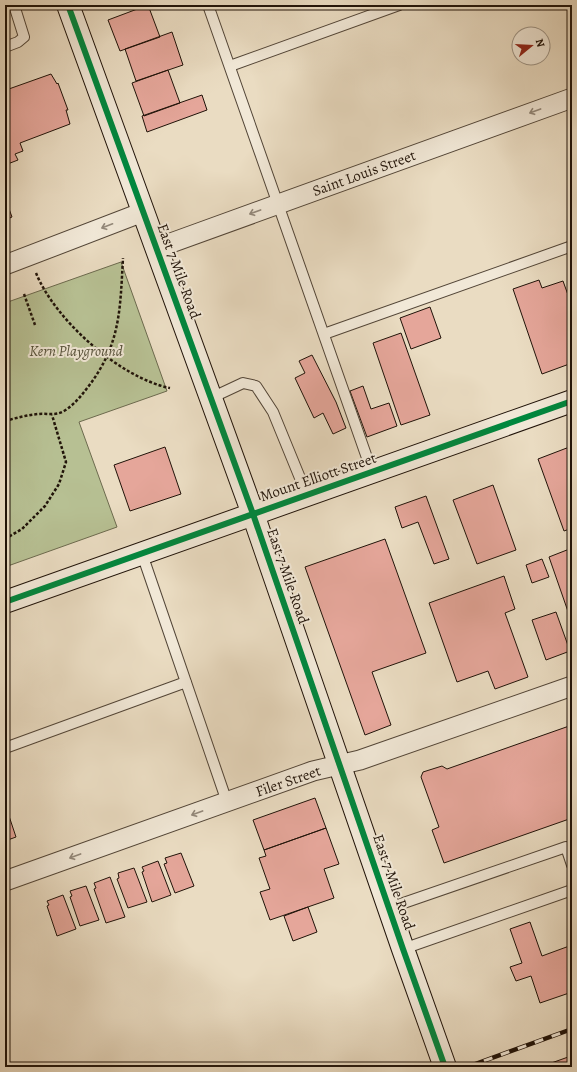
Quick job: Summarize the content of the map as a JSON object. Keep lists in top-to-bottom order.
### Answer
{
  "streets": {
    "street": [
      "Saint Louis Street",
      "East 7 Mile Road",
      "Mount Elliott Street",
      "Filer Street"
    ]
  },
  "crossings": [
    ["Saint Louis Street", "East 7 Mile Road"],
    ["East 7 Mile Road", "Mount Elliott Street"],
    ["East 7 Mile Road", "Filer Street"]
  ],
  "one_way": ["Saint Louis Street", "Filer Street"],
  "parks": ["Kern Playground"],
  "north": "right"
}
